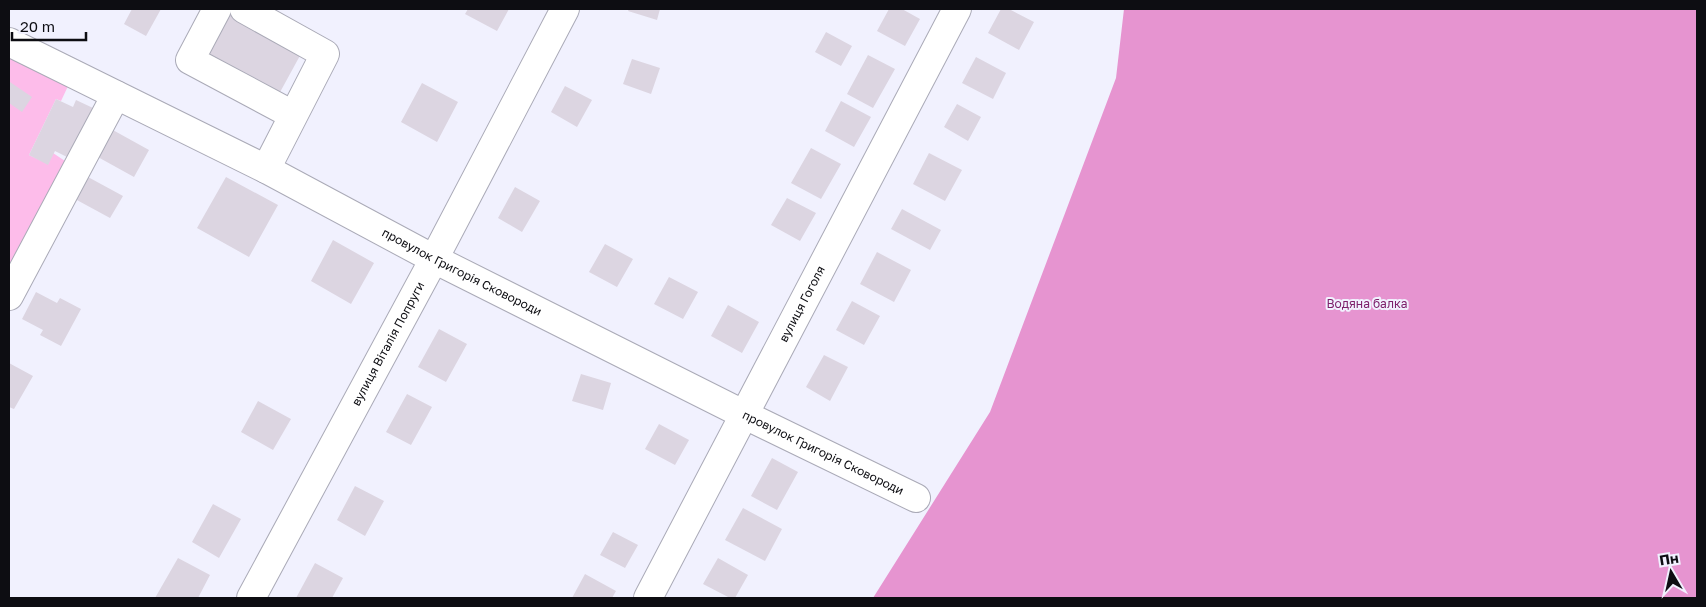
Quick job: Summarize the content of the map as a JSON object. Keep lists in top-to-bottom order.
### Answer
{
  "streets": {
    "street": ["провулок Григорія Сковороди", "вулиця Гоголя", "вулиця Віталія Попруги"]
  },
  "crossings": [
    ["провулок Григорія Сковороди", "вулиця Гоголя"],
    ["провулок Григорія Сковороди", "вулиця Віталія Попруги"]
  ],
  "parks": ["Водяна балка"],
  "scale_bar": "20 m",
  "north": "top"
}
